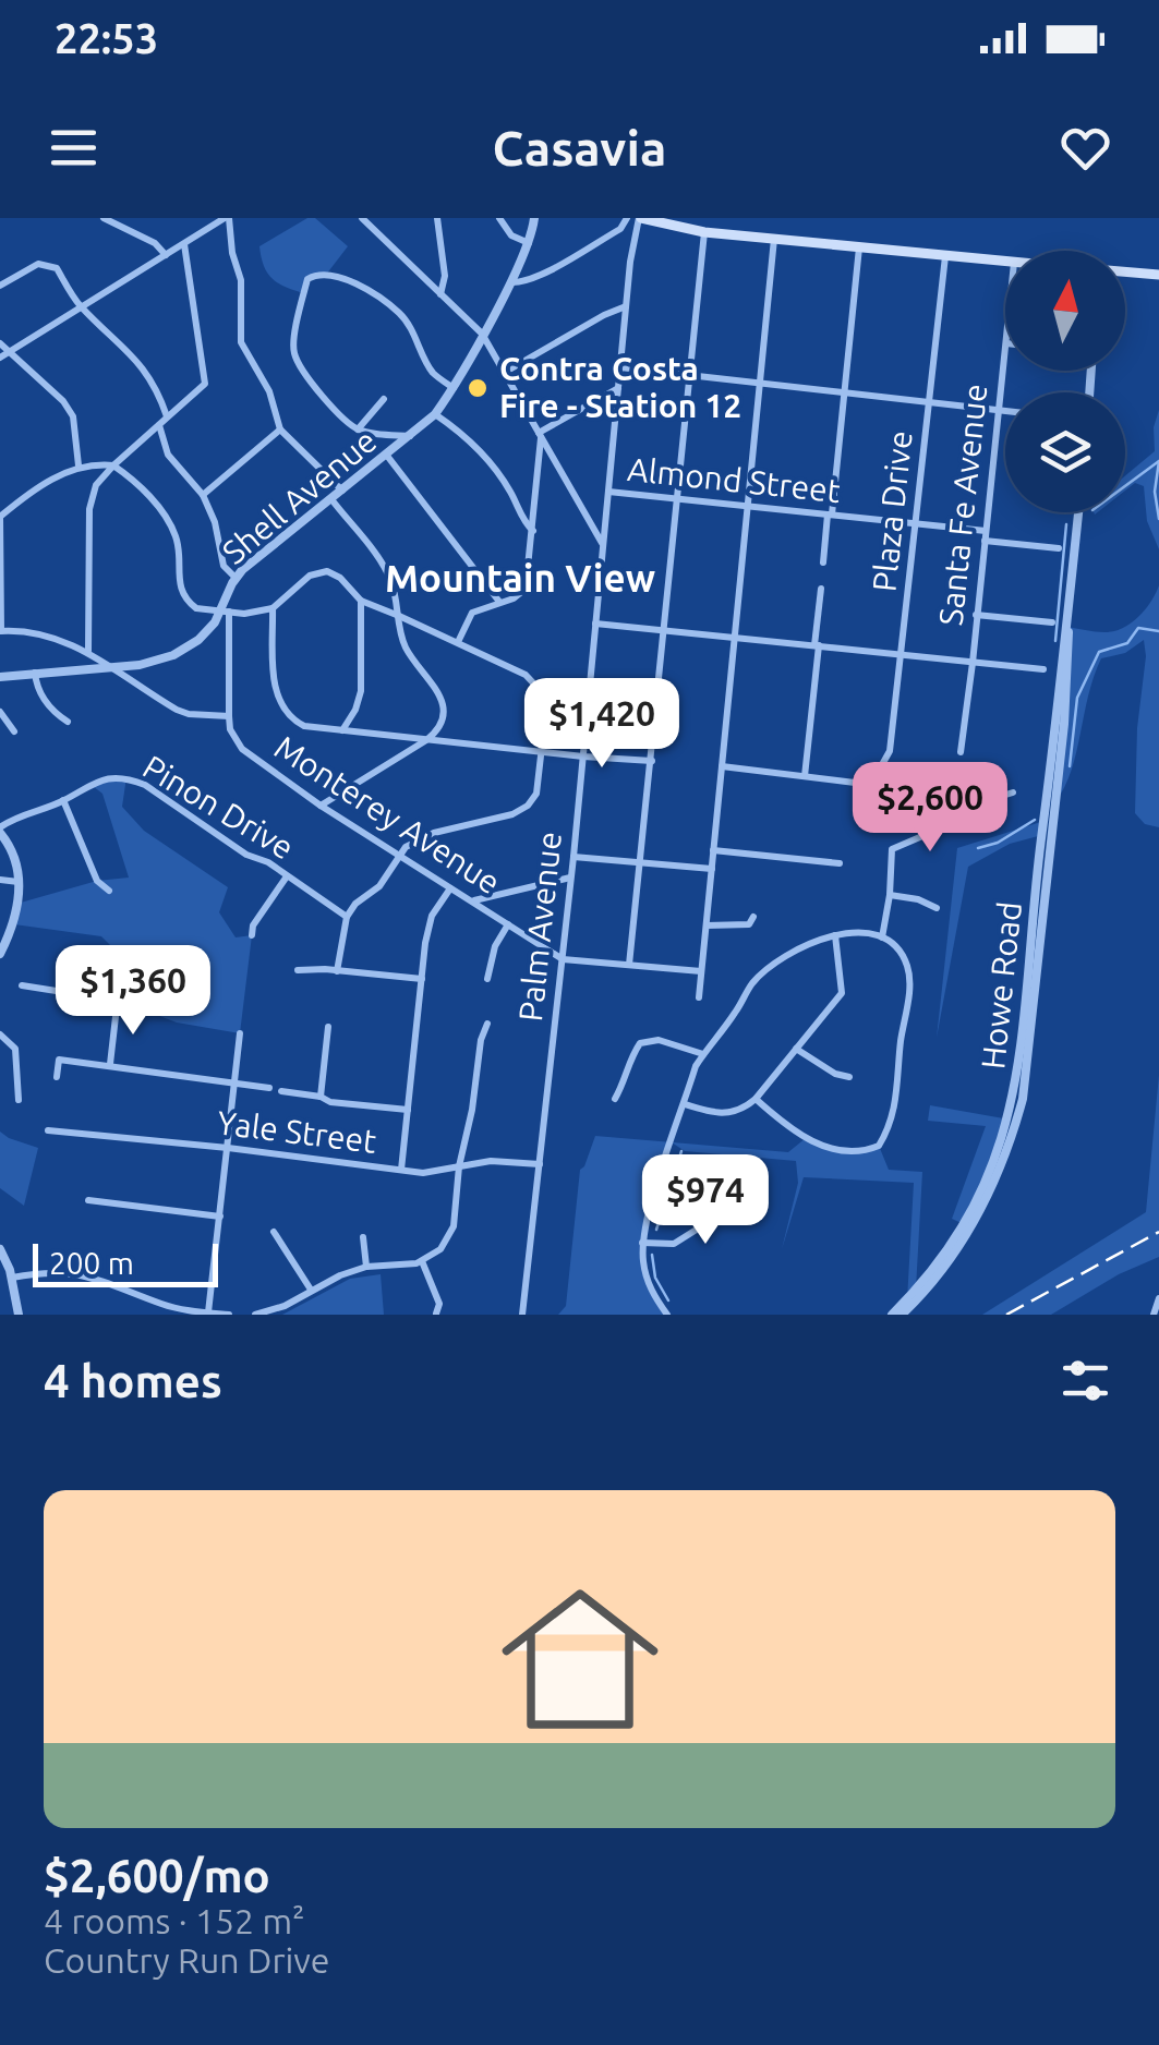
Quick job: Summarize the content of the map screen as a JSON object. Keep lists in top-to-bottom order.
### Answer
{
  "streets": {
    "street": [
      "Almond Street",
      "Shell Avenue",
      "Santa Fe Avenue",
      "Plaza Drive",
      "Pinon Drive",
      "Monterey Avenue",
      "Palm Avenue",
      "Howe Road",
      "Yale Street"
    ]
  },
  "crossings": [
    ["Almond Street", "Santa Fe Avenue"],
    ["Almond Street", "Plaza Drive"],
    ["Almond Street", "Palm Avenue"],
    ["Monterey Avenue", "Palm Avenue"],
    ["Palm Avenue", "Yale Street"]
  ],
  "districts": ["Mountain View"],
  "places": ["Contra Costa Fire - Station 12"],
  "scale_bar": "200 m",
  "north": "top",
  "page": {
    "status": "22:53",
    "header": "Casavia",
    "price": [
      "$1,420",
      "$2,600",
      "$1,360",
      "$974"
    ],
    "scale": "200 m",
    "heading": "4 homes",
    "list": [
      {
        "name": "$2,600/mo",
        "note": "4 rooms · 152 m² · Country Run Drive"
      }
    ]
  }
}
